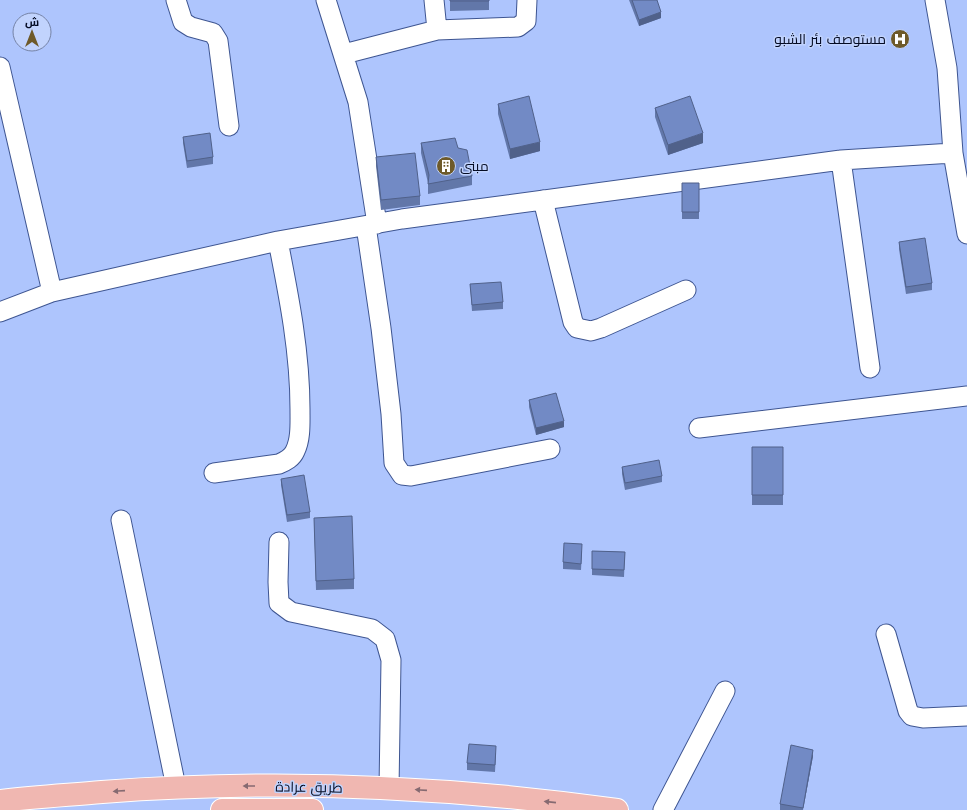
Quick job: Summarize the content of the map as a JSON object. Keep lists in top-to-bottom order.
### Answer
{
  "streets": {
    "main road": ["طريق عرادة"]
  },
  "one_way": ["طريق عرادة"],
  "places": {
    "hospital": ["مستوصف بئر الشبو"],
    "building": ["مبنى"]
  },
  "north": "top"
}
